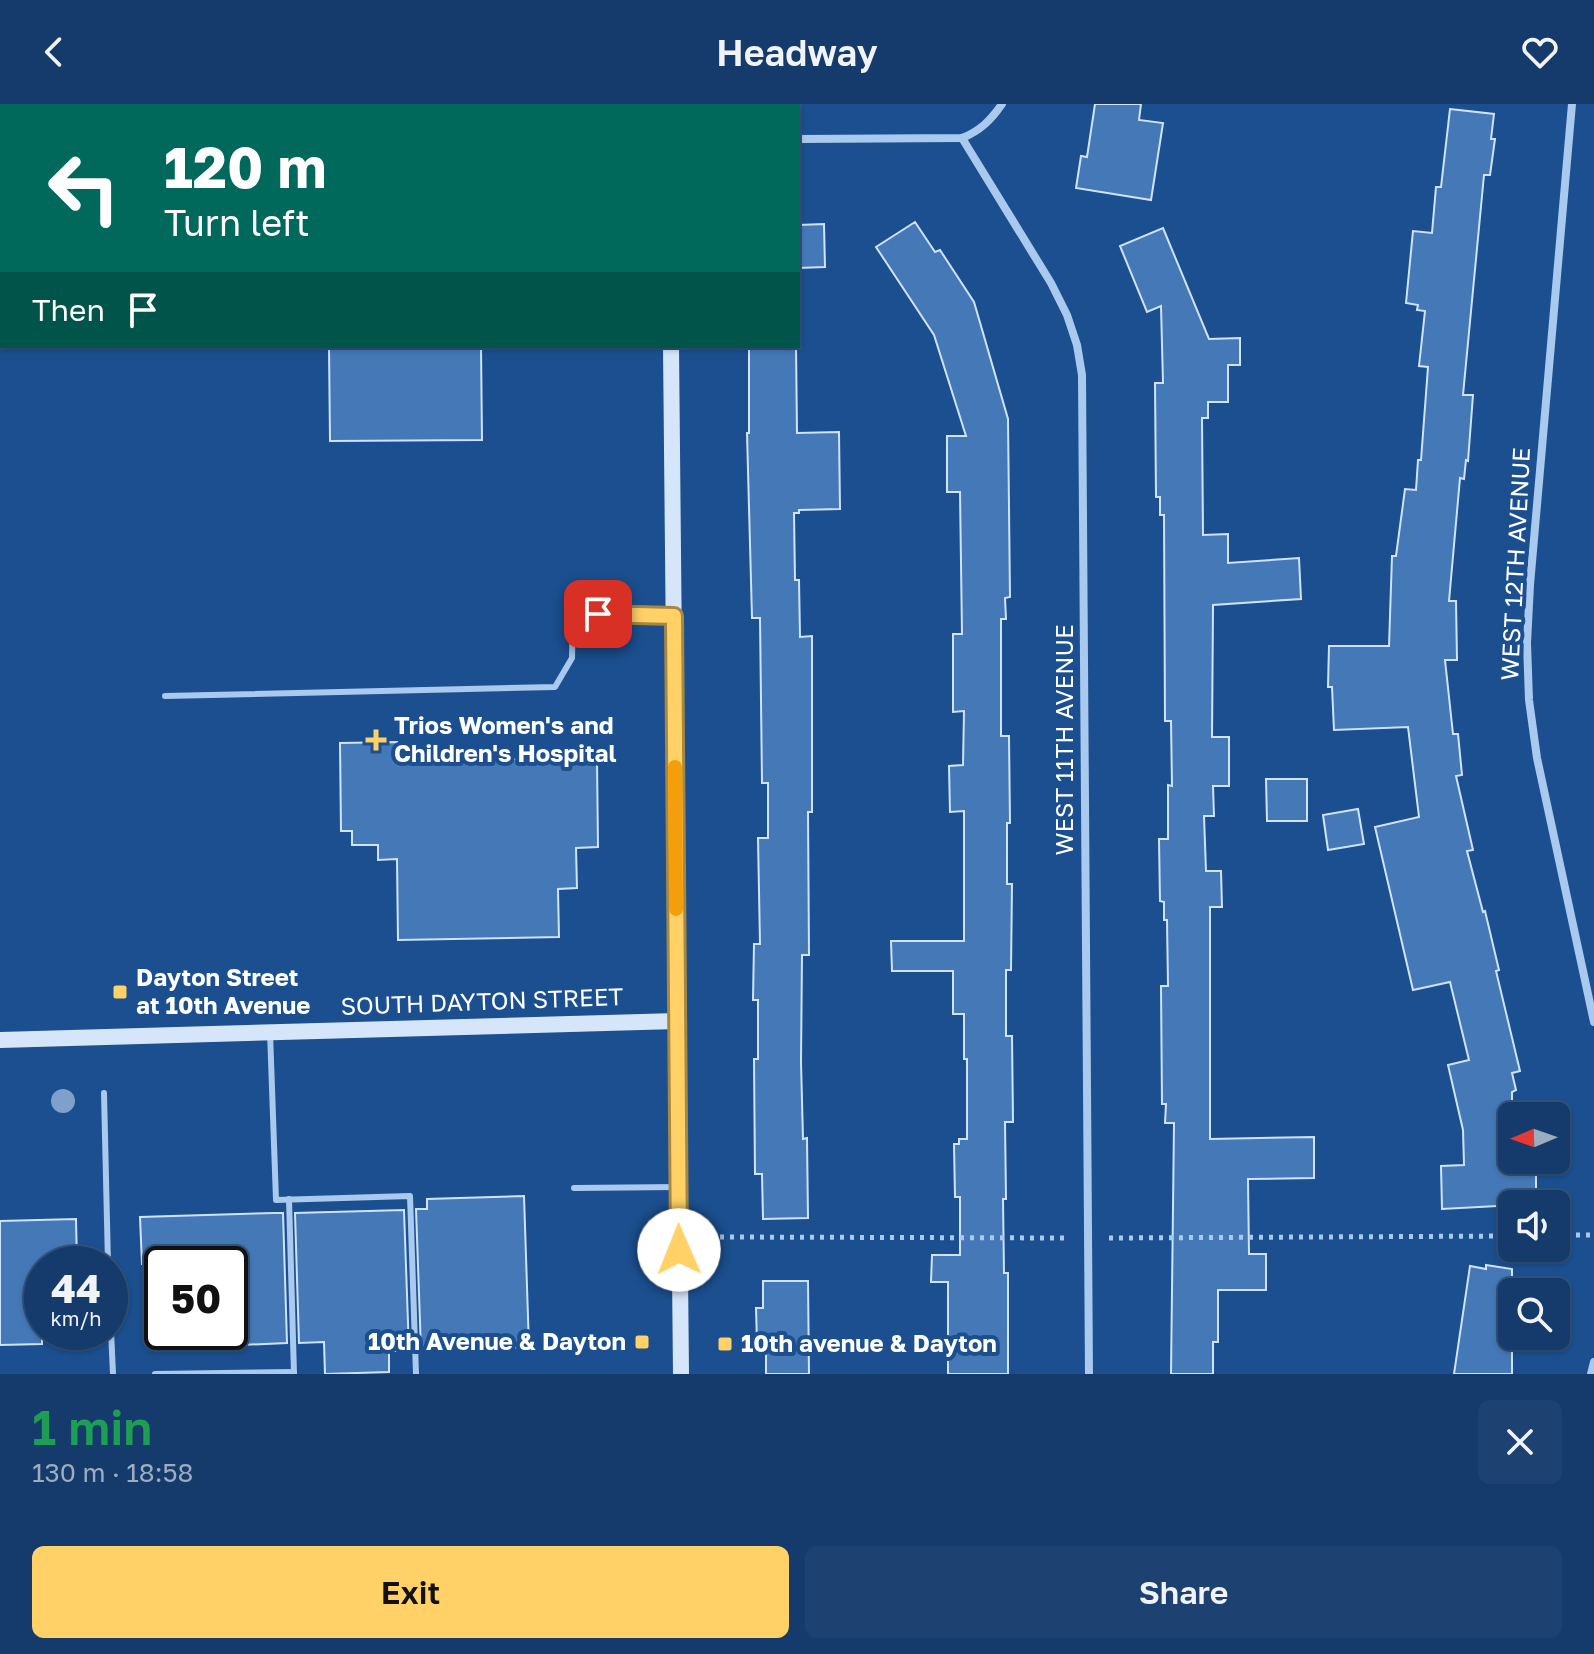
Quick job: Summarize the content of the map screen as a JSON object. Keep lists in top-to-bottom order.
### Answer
{
  "streets": {
    "main road": ["SOUTH DAYTON STREET"],
    "street": ["WEST 12TH AVENUE", "WEST 11TH AVENUE"]
  },
  "places": {
    "health": ["Trios Women's and Children's Hospital"],
    "transit": ["Dayton Street at 10th Avenue", "10th Avenue & Dayton", "10th avenue & Dayton"]
  },
  "north": "left",
  "page": {
    "header": "Headway",
    "turn": ["120 m", "Turn left"],
    "then": "Then",
    "speed": "44 km/h",
    "limit": "50",
    "heading": ["1 min", "130 m · 18:58"],
    "buttons": ["Exit", "Share"]
  }
}
